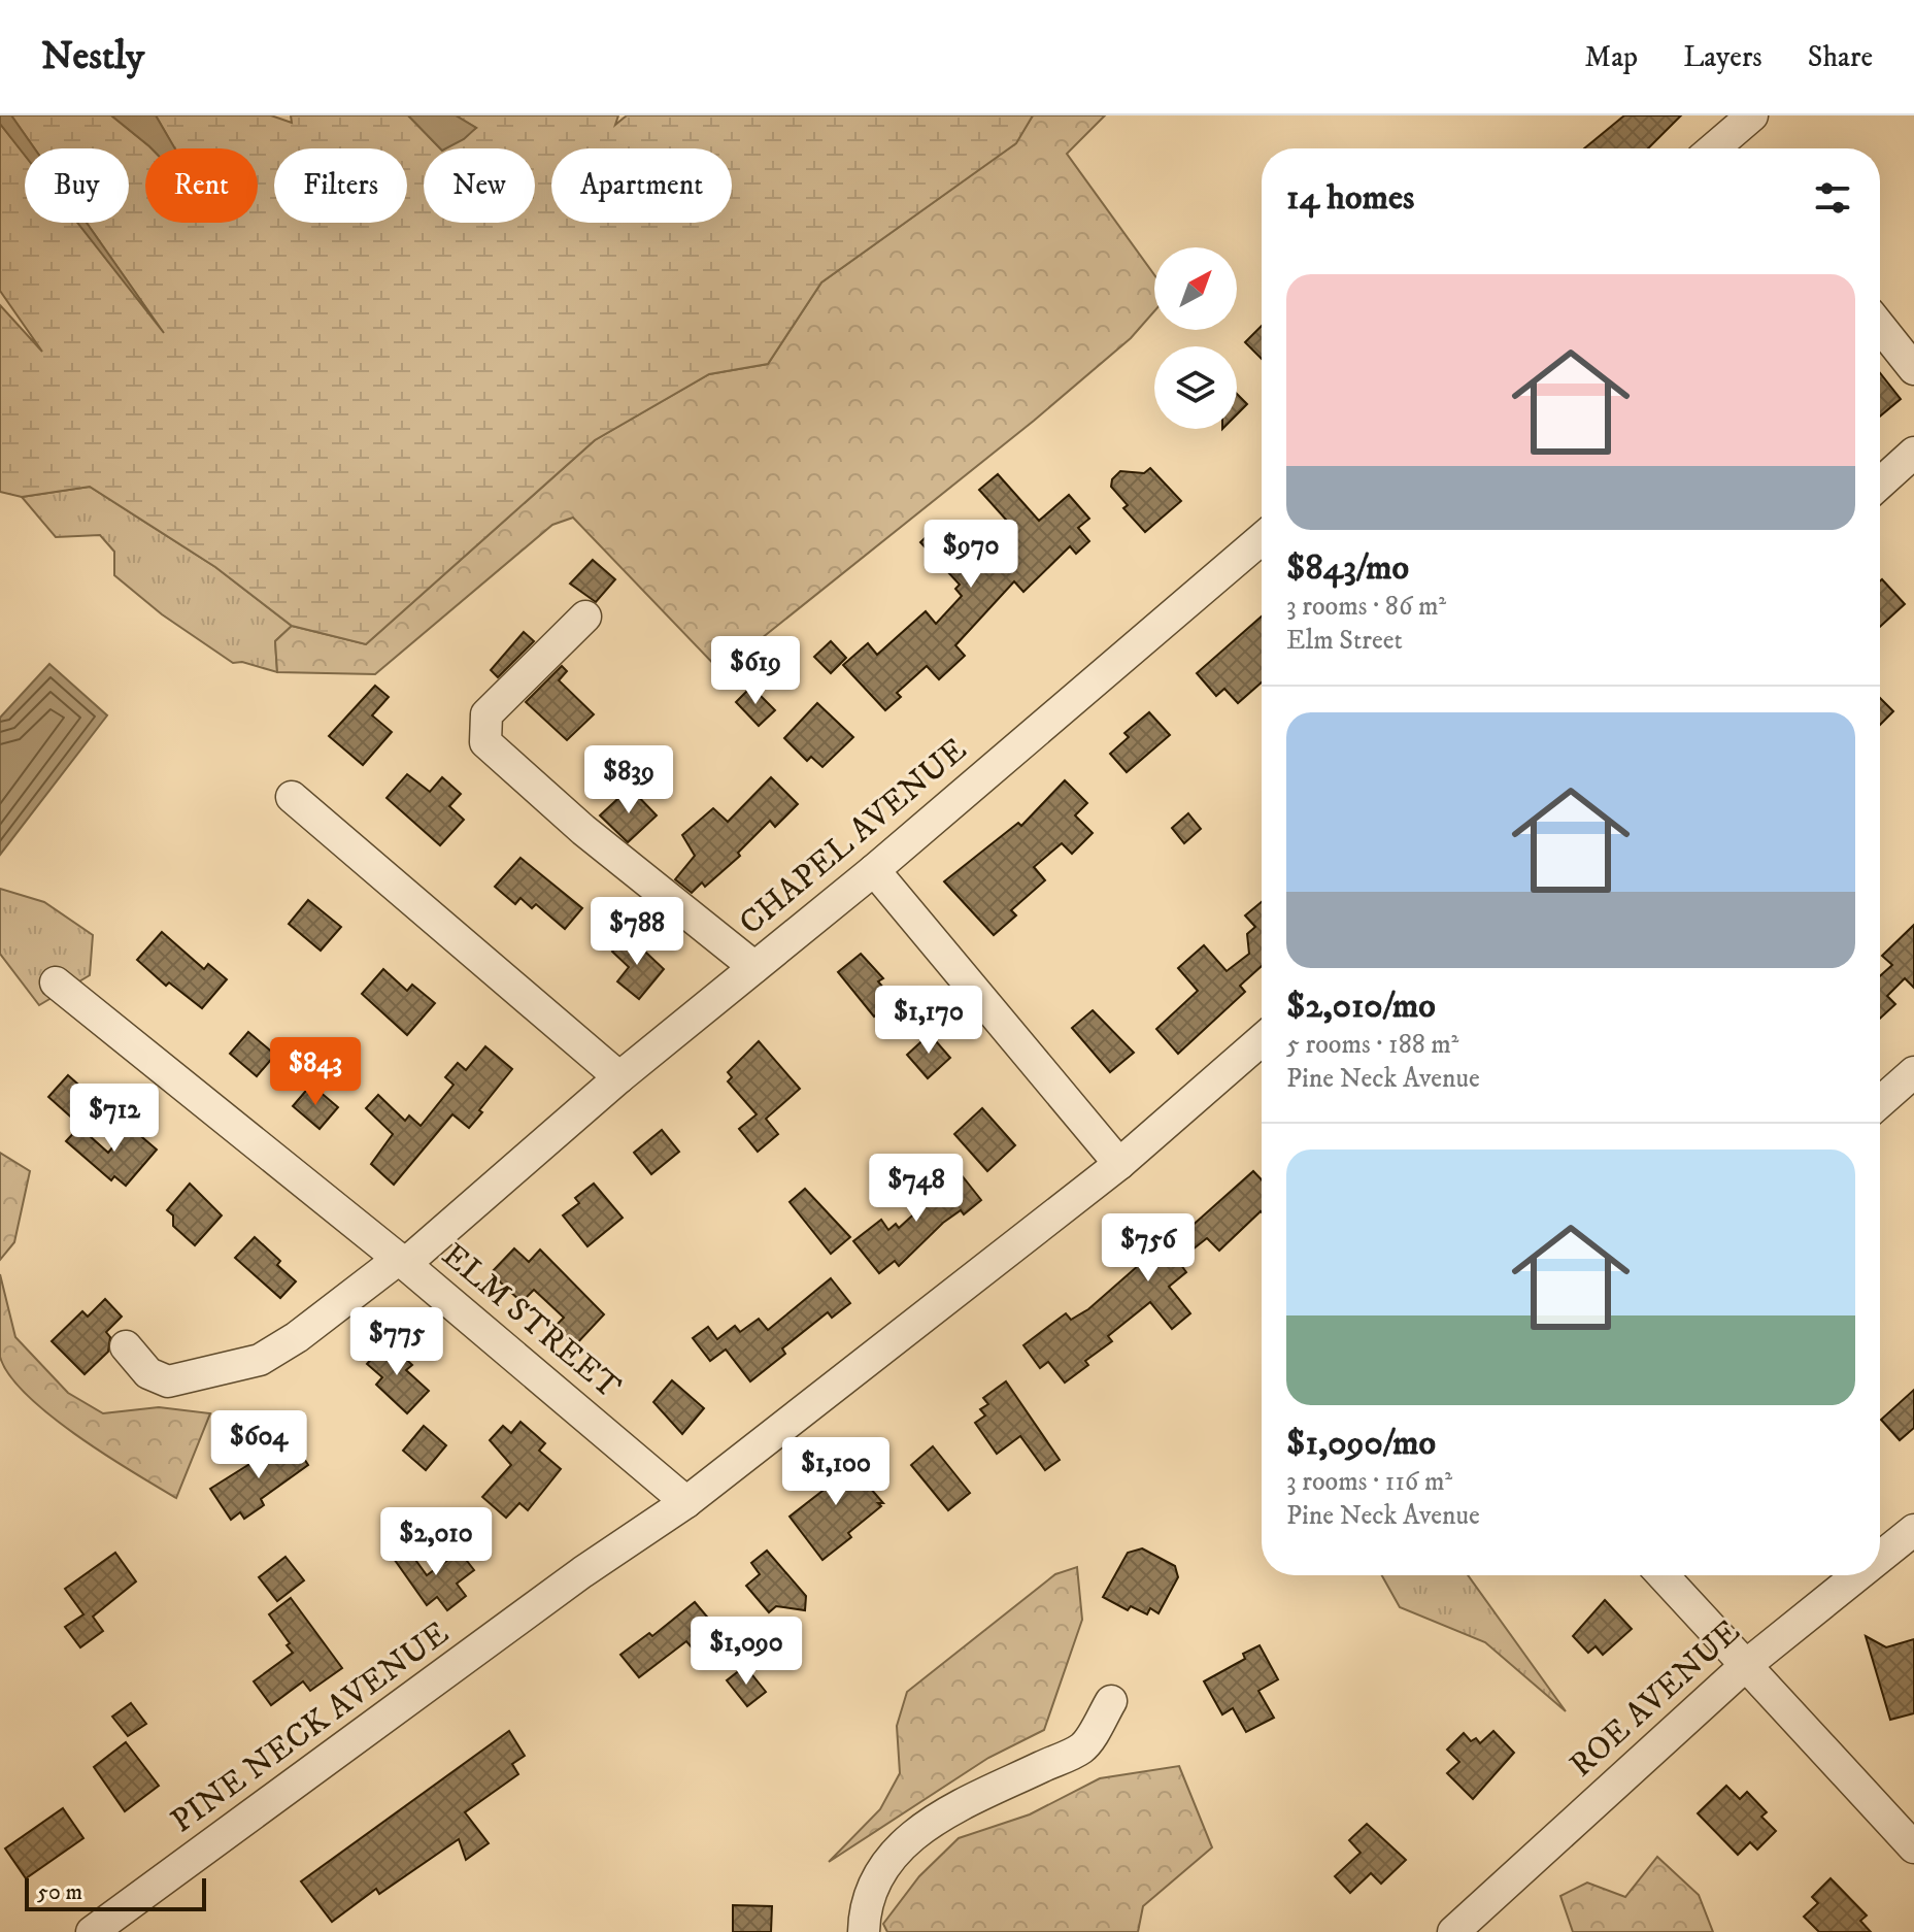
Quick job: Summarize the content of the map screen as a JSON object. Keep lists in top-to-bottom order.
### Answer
{
  "streets": {
    "street": [
      "CHAPEL AVENUE",
      "ELM STREET",
      "ROE AVENUE",
      "PINE NECK AVENUE"
    ]
  },
  "crossings": [
    ["CHAPEL AVENUE", "ELM STREET"],
    ["ELM STREET", "PINE NECK AVENUE"]
  ],
  "scale_bar": "50 m",
  "north": "top right",
  "page": {
    "header": "Nestly",
    "nav": ["Map", "Layers", "Share"],
    "chip": [
      "Buy",
      "Rent",
      "Filters",
      "New",
      "Apartment"
    ],
    "heading": "14 homes",
    "list": [
      {
        "name": "$843/mo",
        "note": "3 rooms · 86 m² · Elm Street"
      },
      {
        "name": "$2,010/mo",
        "note": "5 rooms · 188 m² · Pine Neck Avenue"
      },
      {
        "name": "$1,090/mo",
        "note": "3 rooms · 116 m² · Pine Neck Avenue"
      }
    ],
    "price": [
      "$970",
      "$619",
      "$839",
      "$788",
      "$1,170",
      "$843",
      "$712",
      "$748",
      "$756",
      "$775",
      "$604",
      "$1,100",
      "$2,010",
      "$1,090"
    ],
    "scale": "50 m"
  }
}
